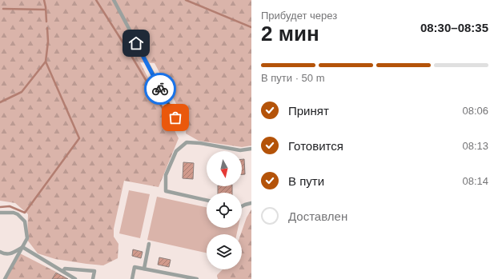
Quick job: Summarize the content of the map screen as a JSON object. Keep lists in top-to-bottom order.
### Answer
{
  "north": "bottom",
  "page": {
    "heading": ["2 мин", "Прибудет через", "08:30–08:35"],
    "bar": "В пути · 50 m",
    "list": [
      ["Принят", "08:06"],
      ["Готовится", "08:13"],
      ["В пути", "08:14"],
      "Доставлен"
    ]
  }
}
